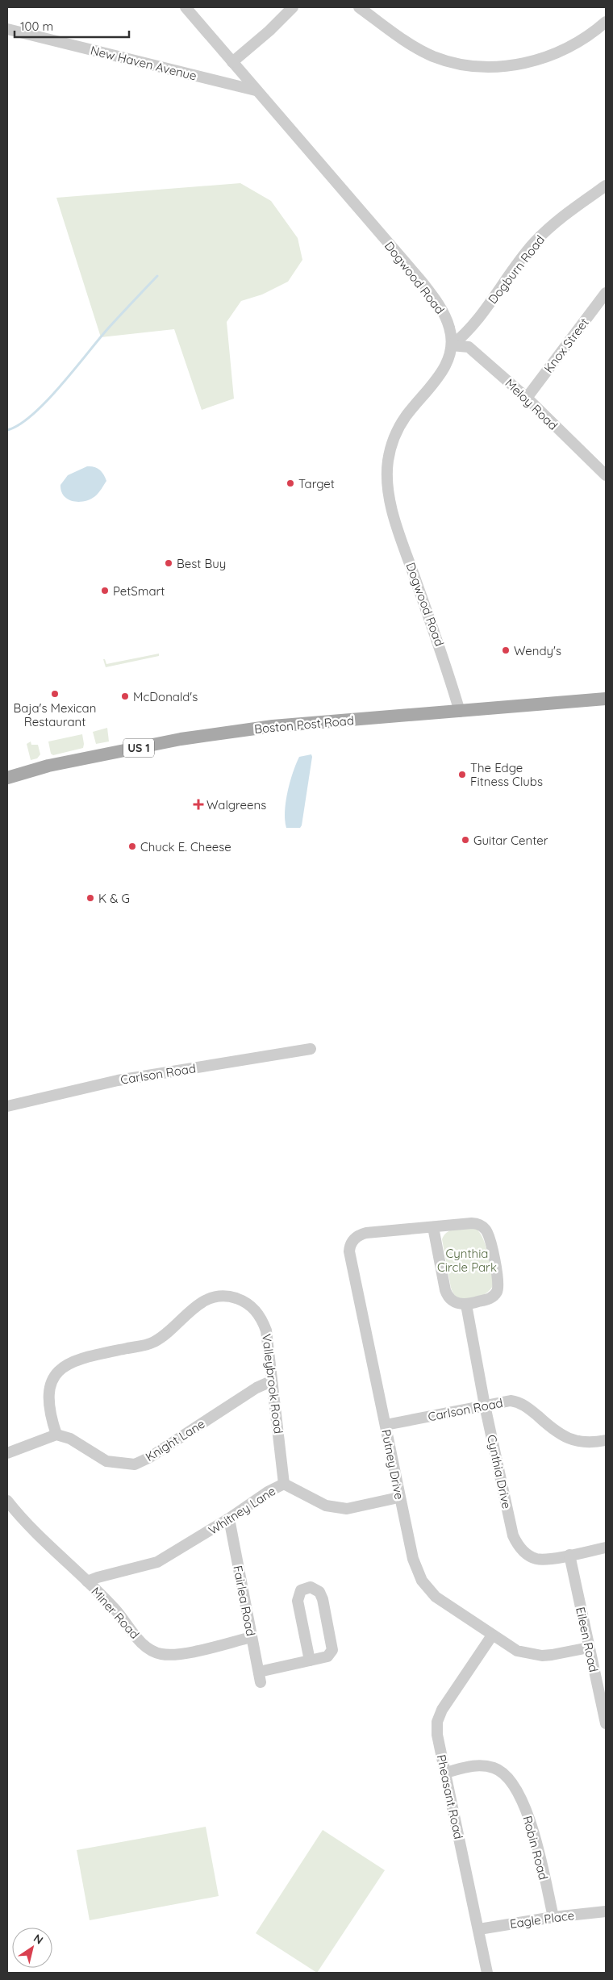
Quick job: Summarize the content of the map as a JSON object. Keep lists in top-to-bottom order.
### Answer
{
  "streets": {
    "main road": ["Boston Post Road", "US 1"],
    "street": [
      "New Haven Avenue",
      "Dogburn Road",
      "Dogwood Road",
      "Knox Street",
      "Meloy Road",
      "Carlson Road",
      "Valleybrook Road",
      "Knight Lane",
      "Putney Drive",
      "Cynthia Drive",
      "Whitney Lane",
      "Fairlea Road",
      "Miner Road",
      "Eileen Road",
      "Pheasant Road",
      "Robin Road",
      "Eagle Place"
    ]
  },
  "crossings": [
    ["New Haven Avenue", "Dogwood Road"],
    ["Dogburn Road", "Dogwood Road"],
    ["Dogburn Road", "Meloy Road"],
    ["Dogwood Road", "Meloy Road"],
    ["Dogwood Road", "Boston Post Road"],
    ["Knox Street", "Meloy Road"],
    ["Carlson Road", "Putney Drive"],
    ["Carlson Road", "Cynthia Drive"],
    ["Valleybrook Road", "Knight Lane"],
    ["Valleybrook Road", "Whitney Lane"],
    ["Putney Drive", "Whitney Lane"],
    ["Putney Drive", "Eileen Road"],
    ["Putney Drive", "Pheasant Road"],
    ["Cynthia Drive", "Eileen Road"],
    ["Whitney Lane", "Fairlea Road"],
    ["Whitney Lane", "Miner Road"],
    ["Fairlea Road", "Miner Road"],
    ["Pheasant Road", "Robin Road"],
    ["Pheasant Road", "Eagle Place"],
    ["Robin Road", "Eagle Place"]
  ],
  "parks": ["Cynthia Circle Park"],
  "places": {
    "other": [
      "Target",
      "Best Buy",
      "PetSmart",
      "Wendy's",
      "Baja's Mexican Restaurant",
      "McDonald's",
      "The Edge Fitness Clubs",
      "Guitar Center",
      "Chuck E. Cheese",
      "K & G"
    ],
    "health": ["Walgreens"]
  },
  "scale_bar": "100 m",
  "north": "top right"
}
